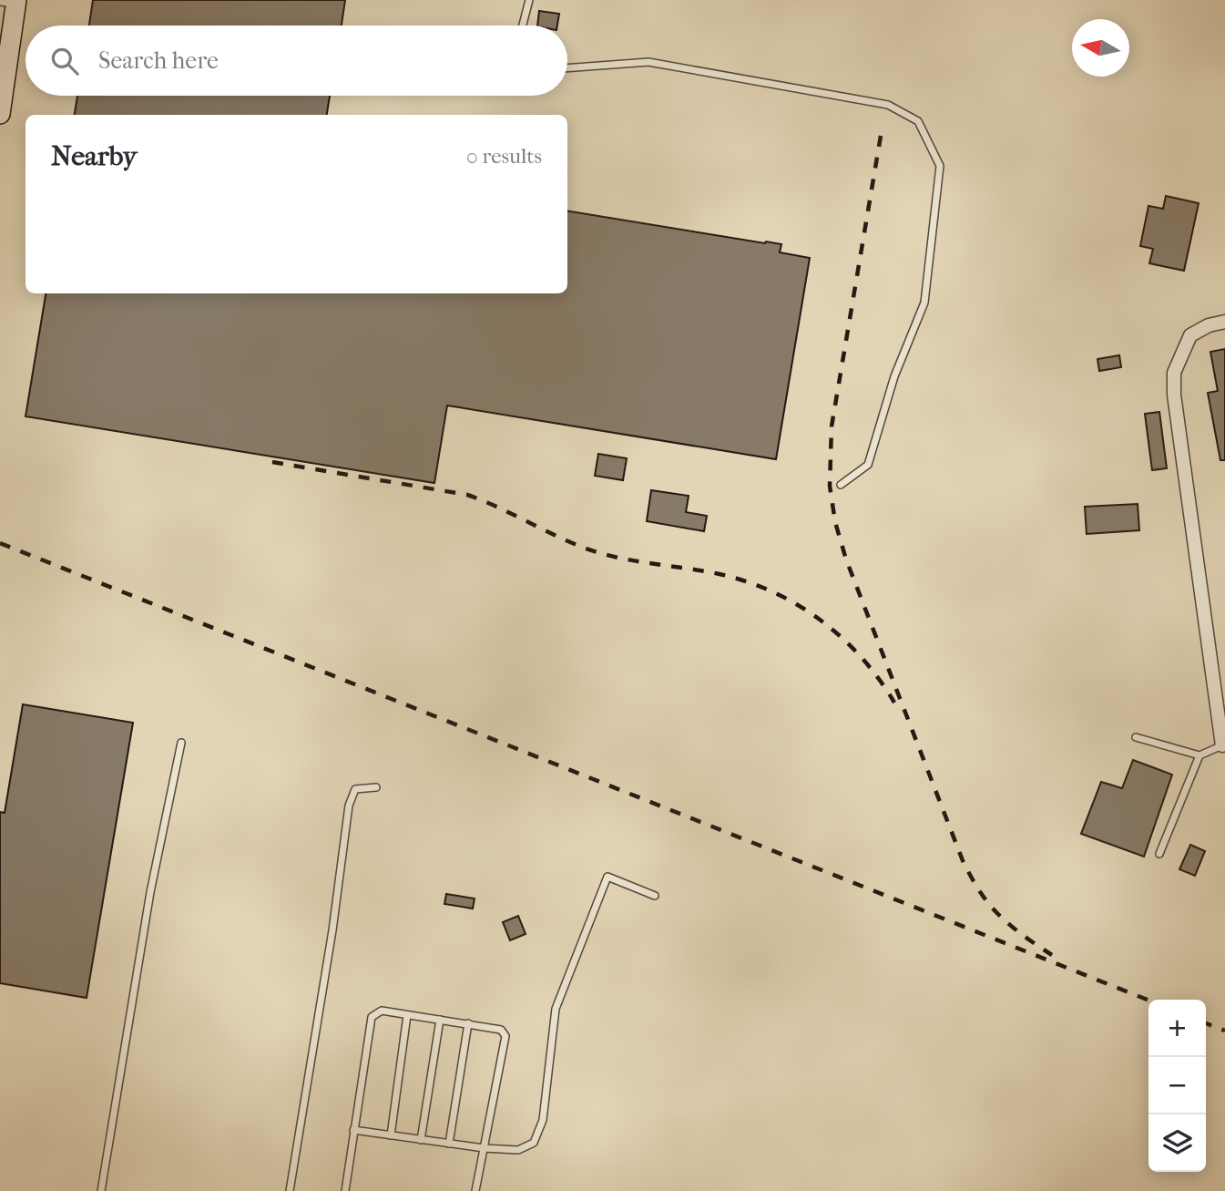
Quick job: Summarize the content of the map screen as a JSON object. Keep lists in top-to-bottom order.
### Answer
{
  "north": "left",
  "page": {
    "search": "Search here",
    "heading": ["Nearby", "0 results"],
    "map_buttons": ["+", "−"]
  }
}
